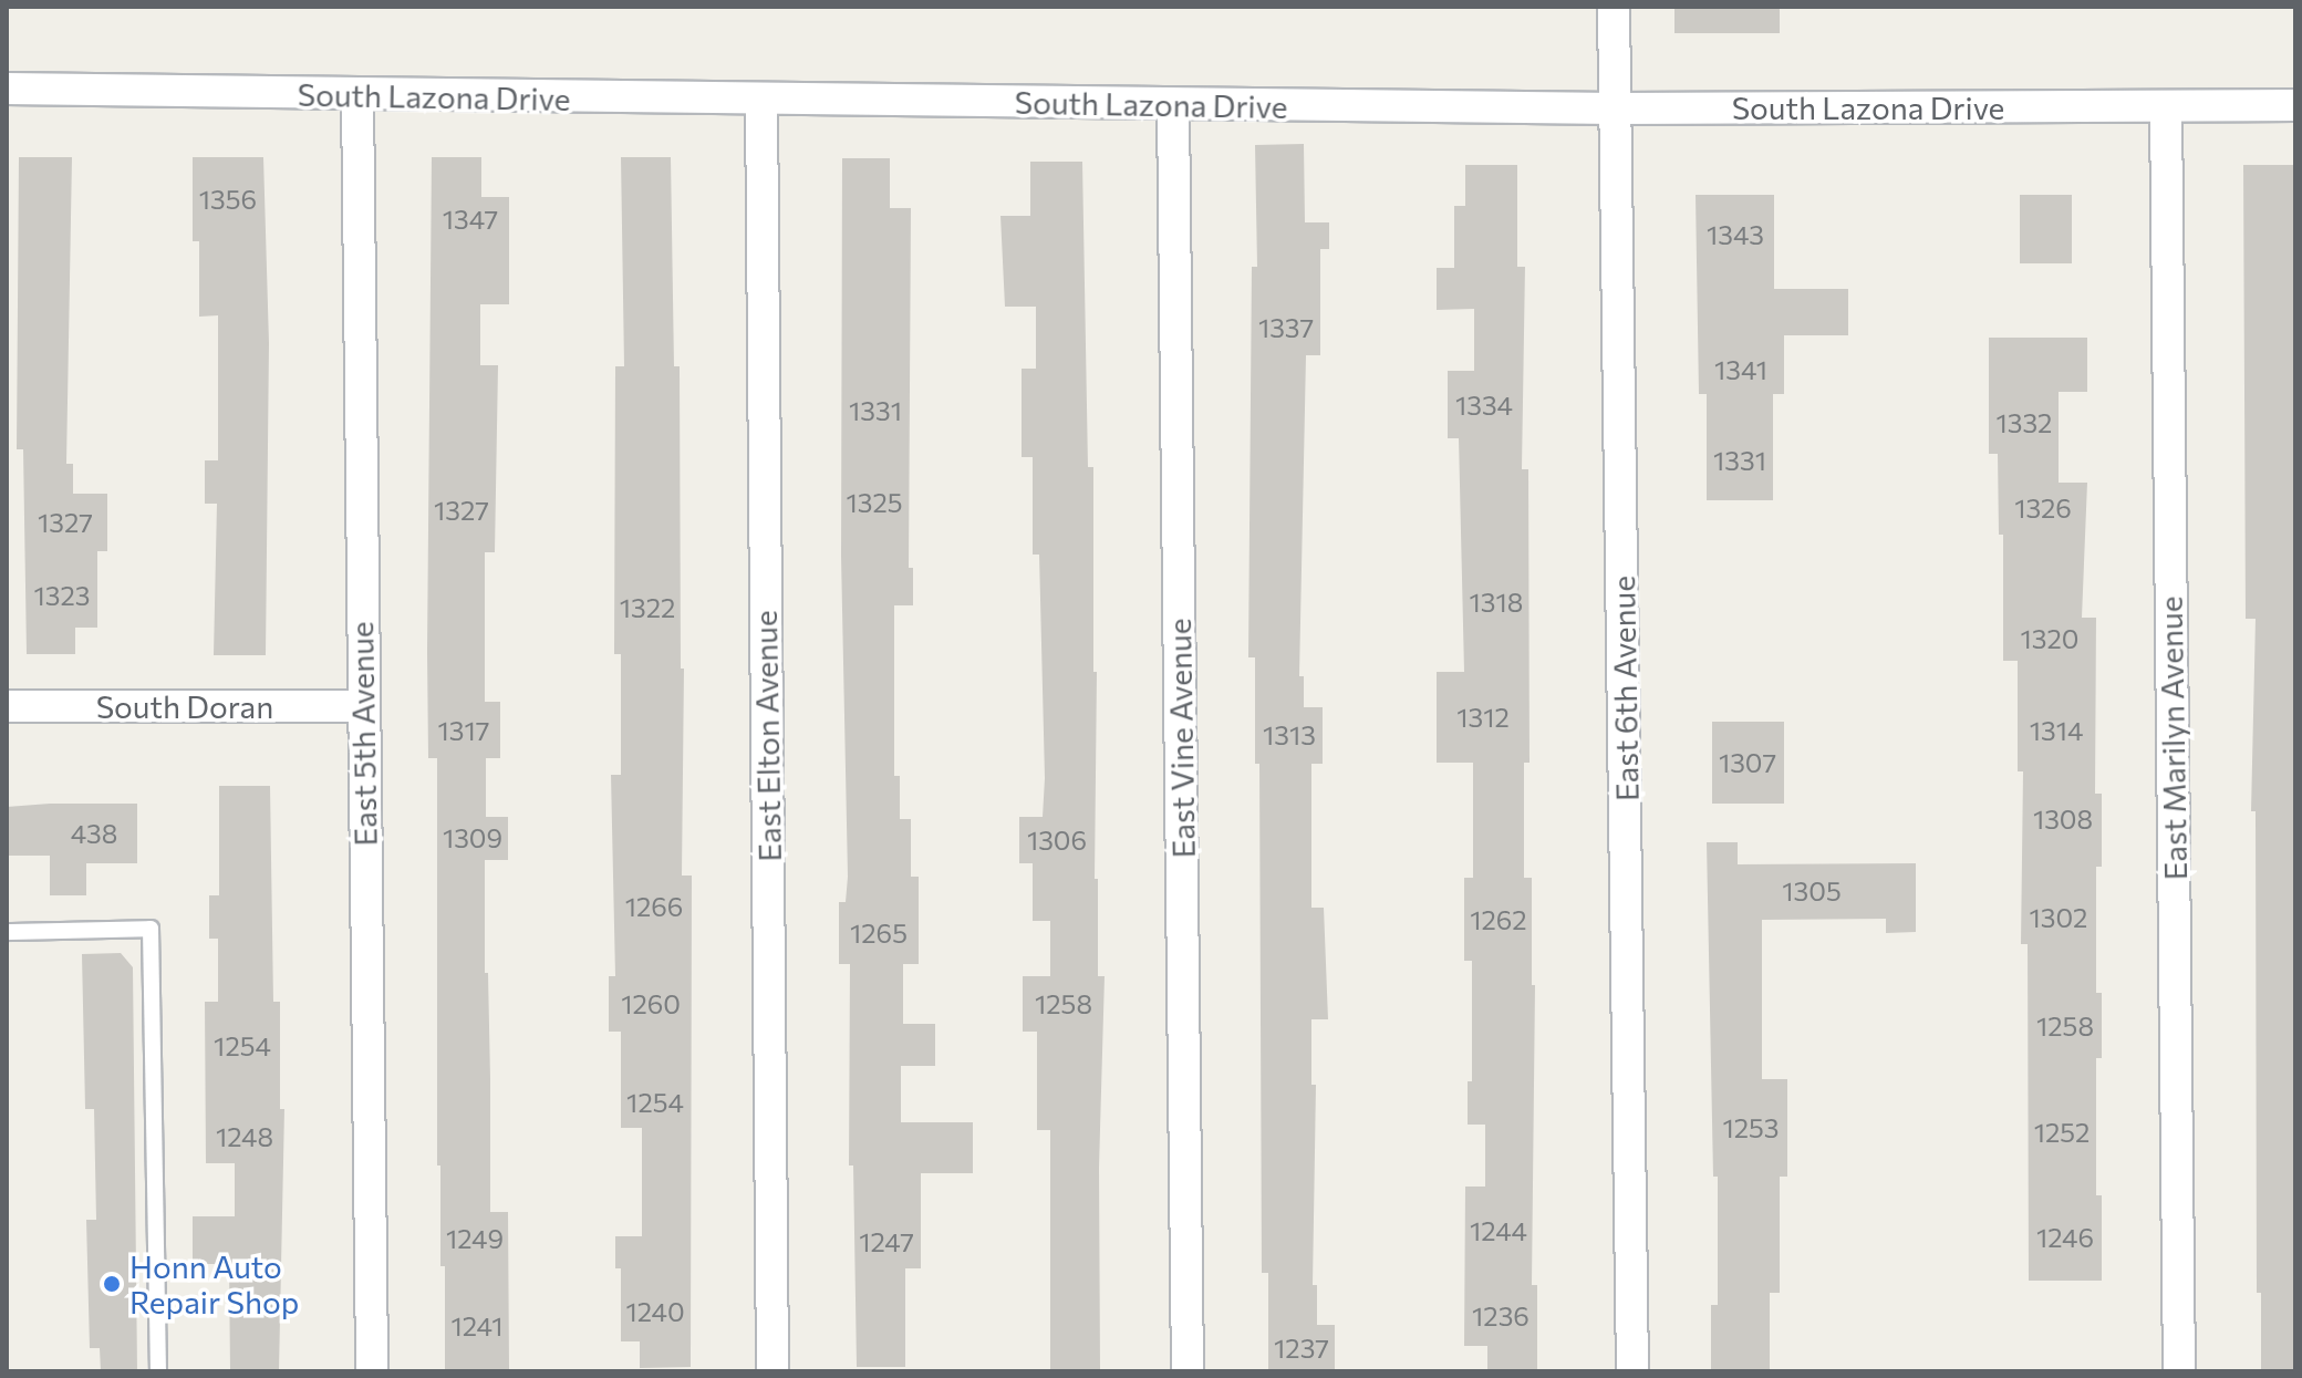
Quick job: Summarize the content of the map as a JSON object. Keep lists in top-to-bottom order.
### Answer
{
  "streets": {
    "street": [
      "South Lazona Drive",
      "East 6th Avenue",
      "South Doran",
      "East 5th Avenue",
      "East Elton Avenue",
      "East Vine Avenue",
      "East Marilyn Avenue"
    ]
  },
  "crossings": [
    ["South Lazona Drive", "East 6th Avenue"],
    ["South Lazona Drive", "East 5th Avenue"],
    ["South Lazona Drive", "East Elton Avenue"],
    ["South Lazona Drive", "East Vine Avenue"],
    ["South Lazona Drive", "East Marilyn Avenue"],
    ["South Doran", "East 5th Avenue"]
  ],
  "places": ["Honn Auto Repair Shop"],
  "house_numbers": [
    "1356",
    "1347",
    "1343",
    "1337",
    "1341",
    "1334",
    "1331",
    "1332",
    "1331",
    "1325",
    "1326",
    "1327",
    "1327",
    "1323",
    "1318",
    "1322",
    "1320",
    "1312",
    "1317",
    "1314",
    "1313",
    "1307",
    "1308",
    "438",
    "1309",
    "1306",
    "1305",
    "1266",
    "1302",
    "1262",
    "1265",
    "1260",
    "1258",
    "1258",
    "1254",
    "1254",
    "1253",
    "1252",
    "1248",
    "1244",
    "1246",
    "1249",
    "1247",
    "1240",
    "1236",
    "1241",
    "1237"
  ]
}
